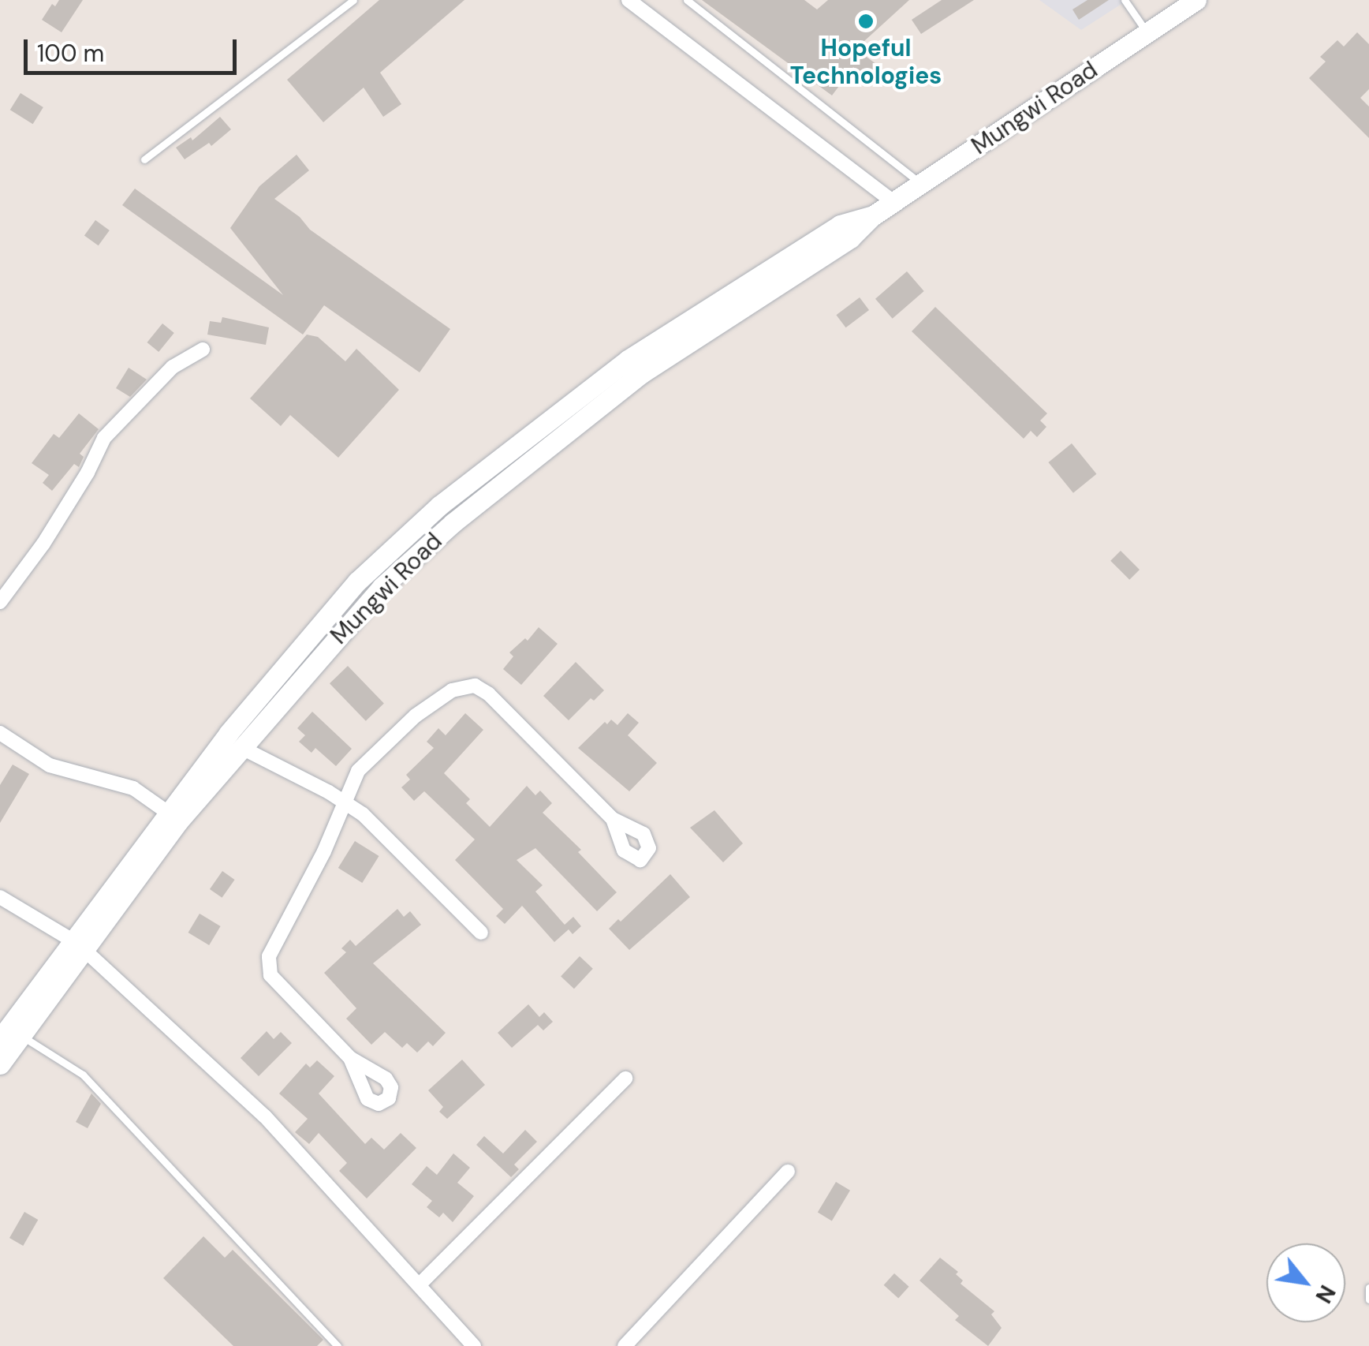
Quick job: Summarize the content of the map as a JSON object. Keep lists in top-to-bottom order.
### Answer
{
  "streets": {
    "main road": ["Mungwi Road"]
  },
  "places": ["Hopeful Technologies"],
  "scale_bar": "100 m",
  "north": "bottom right"
}
